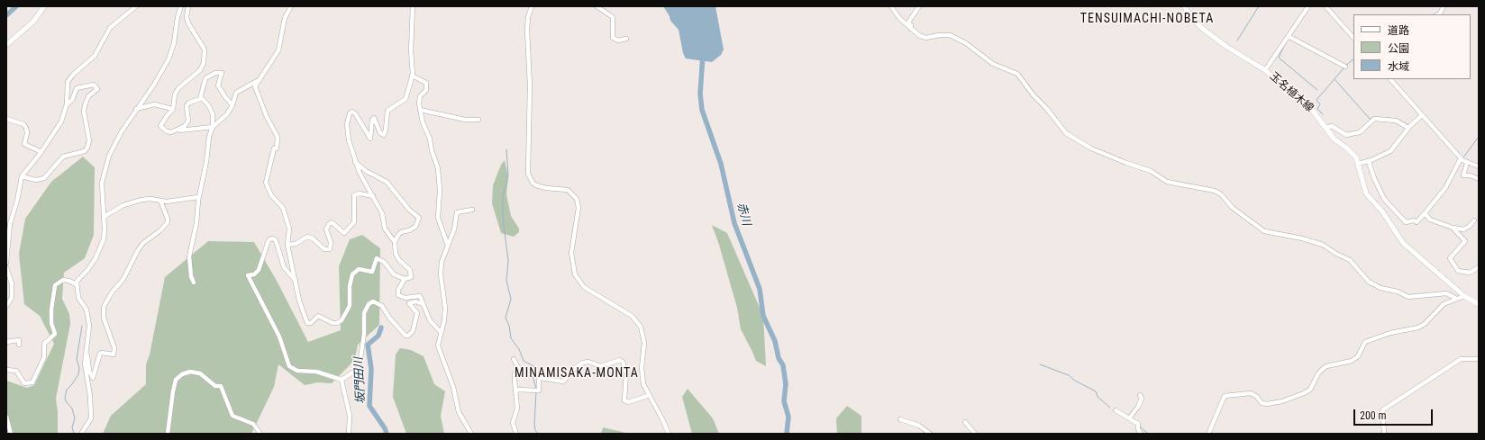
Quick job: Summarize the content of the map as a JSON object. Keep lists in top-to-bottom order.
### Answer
{
  "streets": {
    "main road": ["玉名植木線"]
  },
  "districts": ["TENSUIMACHI-NOBETA", "MINAMISAKA-MONTA"],
  "water": ["赤川", "坂門田川"],
  "legend": ["道路", "公園", "水域"],
  "scale_bar": "200 m"
}
